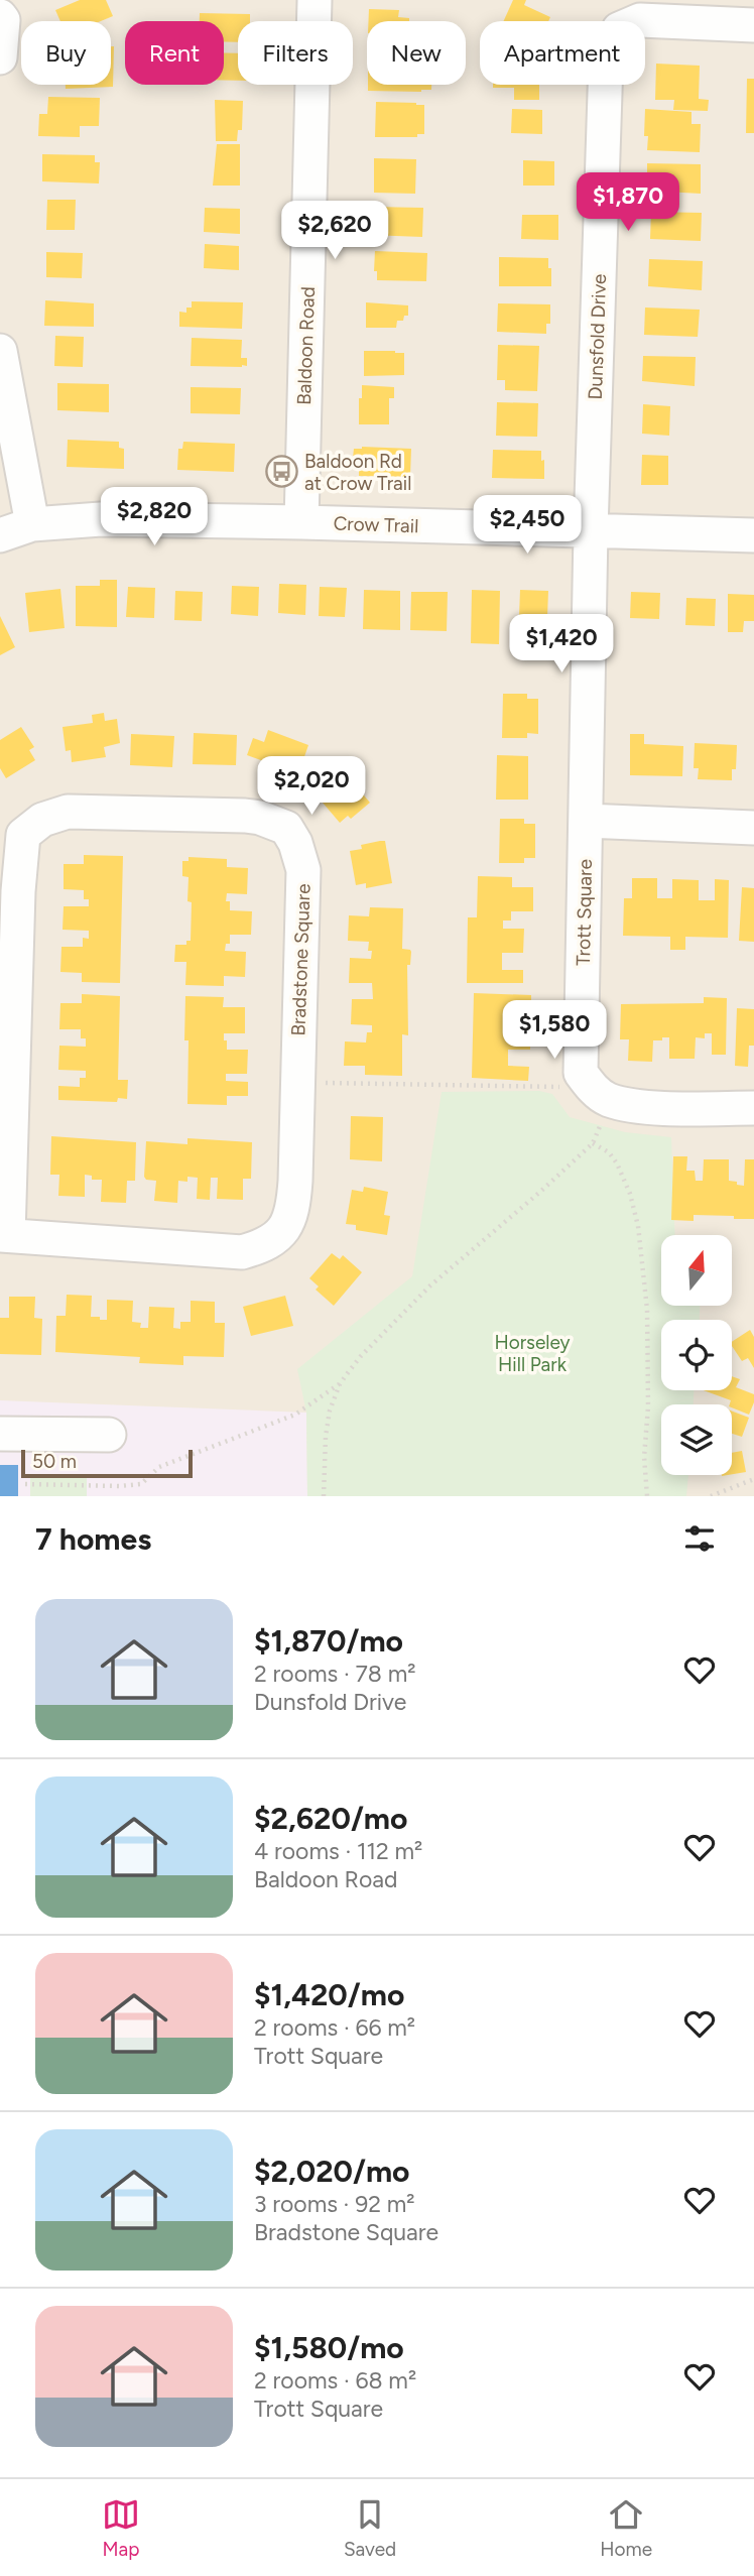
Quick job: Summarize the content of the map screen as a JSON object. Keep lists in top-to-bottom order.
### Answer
{
  "streets": {
    "street": [
      "Dunsfold Drive",
      "Baldoon Road",
      "Crow Trail",
      "Trott Square",
      "Bradstone Square"
    ]
  },
  "crossings": [
    ["Dunsfold Drive", "Crow Trail"],
    ["Dunsfold Drive", "Trott Square"],
    ["Baldoon Road", "Crow Trail"],
    ["Crow Trail", "Trott Square"]
  ],
  "parks": ["Horseley Hill Park"],
  "places": {
    "bus stop": ["Baldoon Rd at Crow Trail"]
  },
  "scale_bar": "50 m",
  "north": "top",
  "page": {
    "chip": [
      "Buy",
      "Rent",
      "Filters",
      "New",
      "Apartment"
    ],
    "price": [
      "$1,870",
      "$2,620",
      "$2,820",
      "$2,450",
      "$1,420",
      "$2,020",
      "$1,580"
    ],
    "scale": "50 m",
    "heading": "7 homes",
    "list": [
      {
        "name": "$1,870/mo",
        "note": "2 rooms · 78 m² · Dunsfold Drive"
      },
      {
        "name": "$2,620/mo",
        "note": "4 rooms · 112 m² · Baldoon Road"
      },
      {
        "name": "$1,420/mo",
        "note": "2 rooms · 66 m² · Trott Square"
      },
      {
        "name": "$2,020/mo",
        "note": "3 rooms · 92 m² · Bradstone Square"
      },
      {
        "name": "$1,580/mo",
        "note": "2 rooms · 68 m² · Trott Square"
      }
    ],
    "tabs": ["Map", "Saved", "Home"]
  }
}
